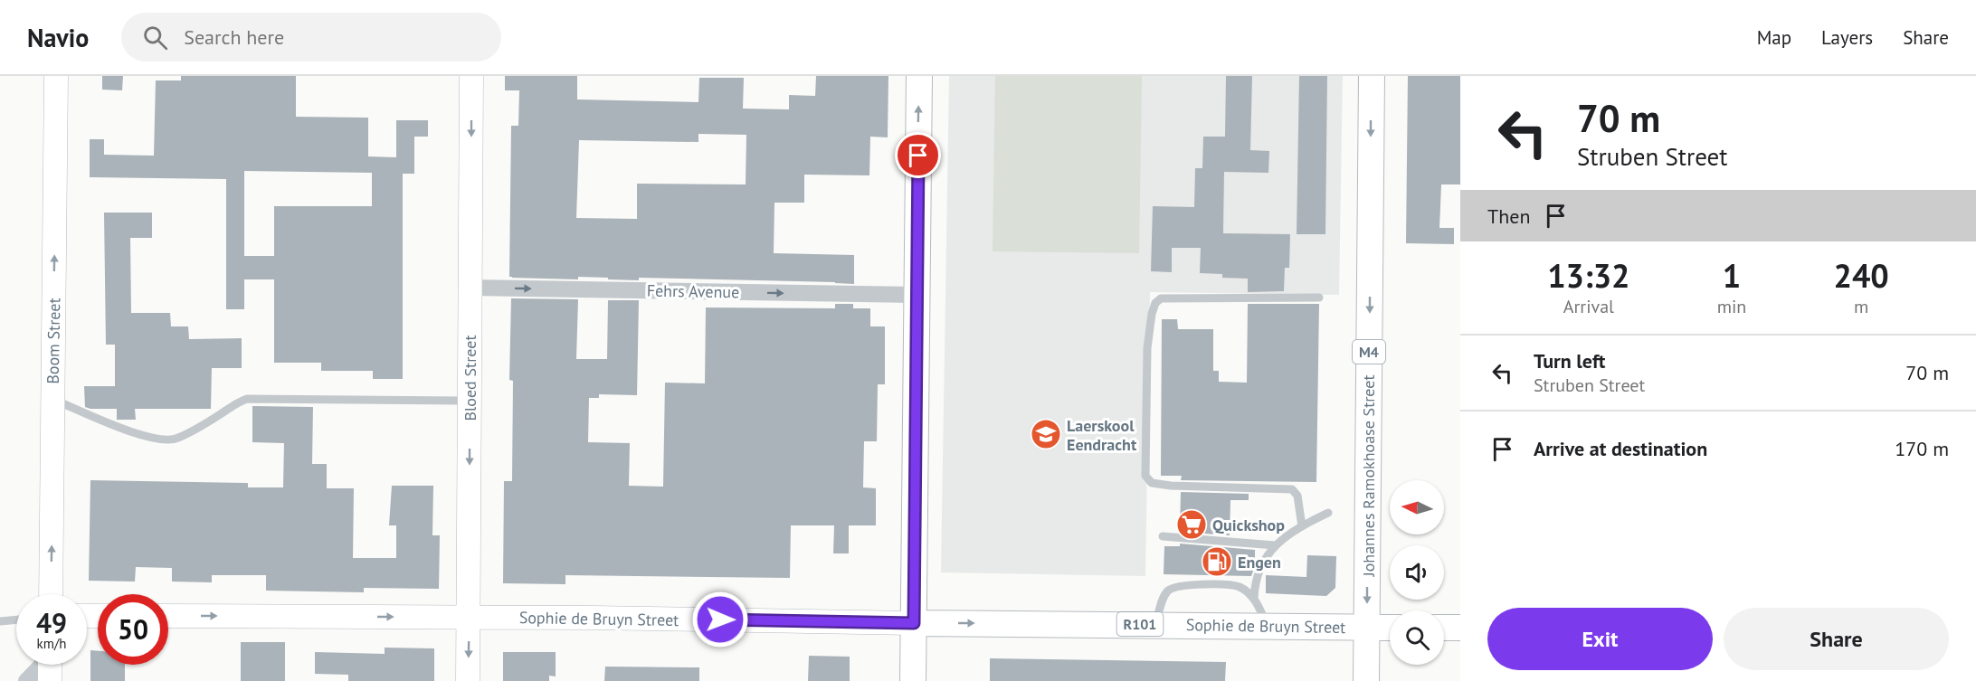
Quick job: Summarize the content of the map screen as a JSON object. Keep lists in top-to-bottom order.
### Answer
{
  "streets": {
    "main road": [
      "Boom Street",
      "M4",
      "Bloed Street",
      "Johannes Ramokhoase Street",
      "Sophie de Bruyn Street",
      "R101"
    ],
    "street": ["Fehrs Avenue"]
  },
  "crossings": [
    ["Fehrs Avenue", "Bloed Street"],
    ["Bloed Street", "Sophie de Bruyn Street"],
    ["Johannes Ramokhoase Street", "Sophie de Bruyn Street"]
  ],
  "one_way": [
    "Fehrs Avenue",
    "Boom Street",
    "Bloed Street",
    "Johannes Ramokhoase Street",
    "Sophie de Bruyn Street"
  ],
  "places": {
    "school or university": ["Laerskool Eendracht"],
    "supermarket": ["Quickshop"],
    "fuel station": ["Engen"]
  },
  "north": "left",
  "page": {
    "header": "Navio",
    "search": "Search here",
    "nav": ["Map", "Layers", "Share"],
    "turn": ["70 m", "Struben Street"],
    "then": "Then",
    "eta": [
      "13:32",
      "Arrival",
      "1",
      "min",
      "240",
      "m"
    ],
    "list": [
      {
        "name": "Turn left",
        "note": "Struben Street",
        "value": "70 m"
      },
      {
        "name": "Arrive at destination",
        "value": "170 m"
      }
    ],
    "speed": "49 km/h",
    "limit": "50",
    "buttons": ["Exit", "Share"]
  }
}
